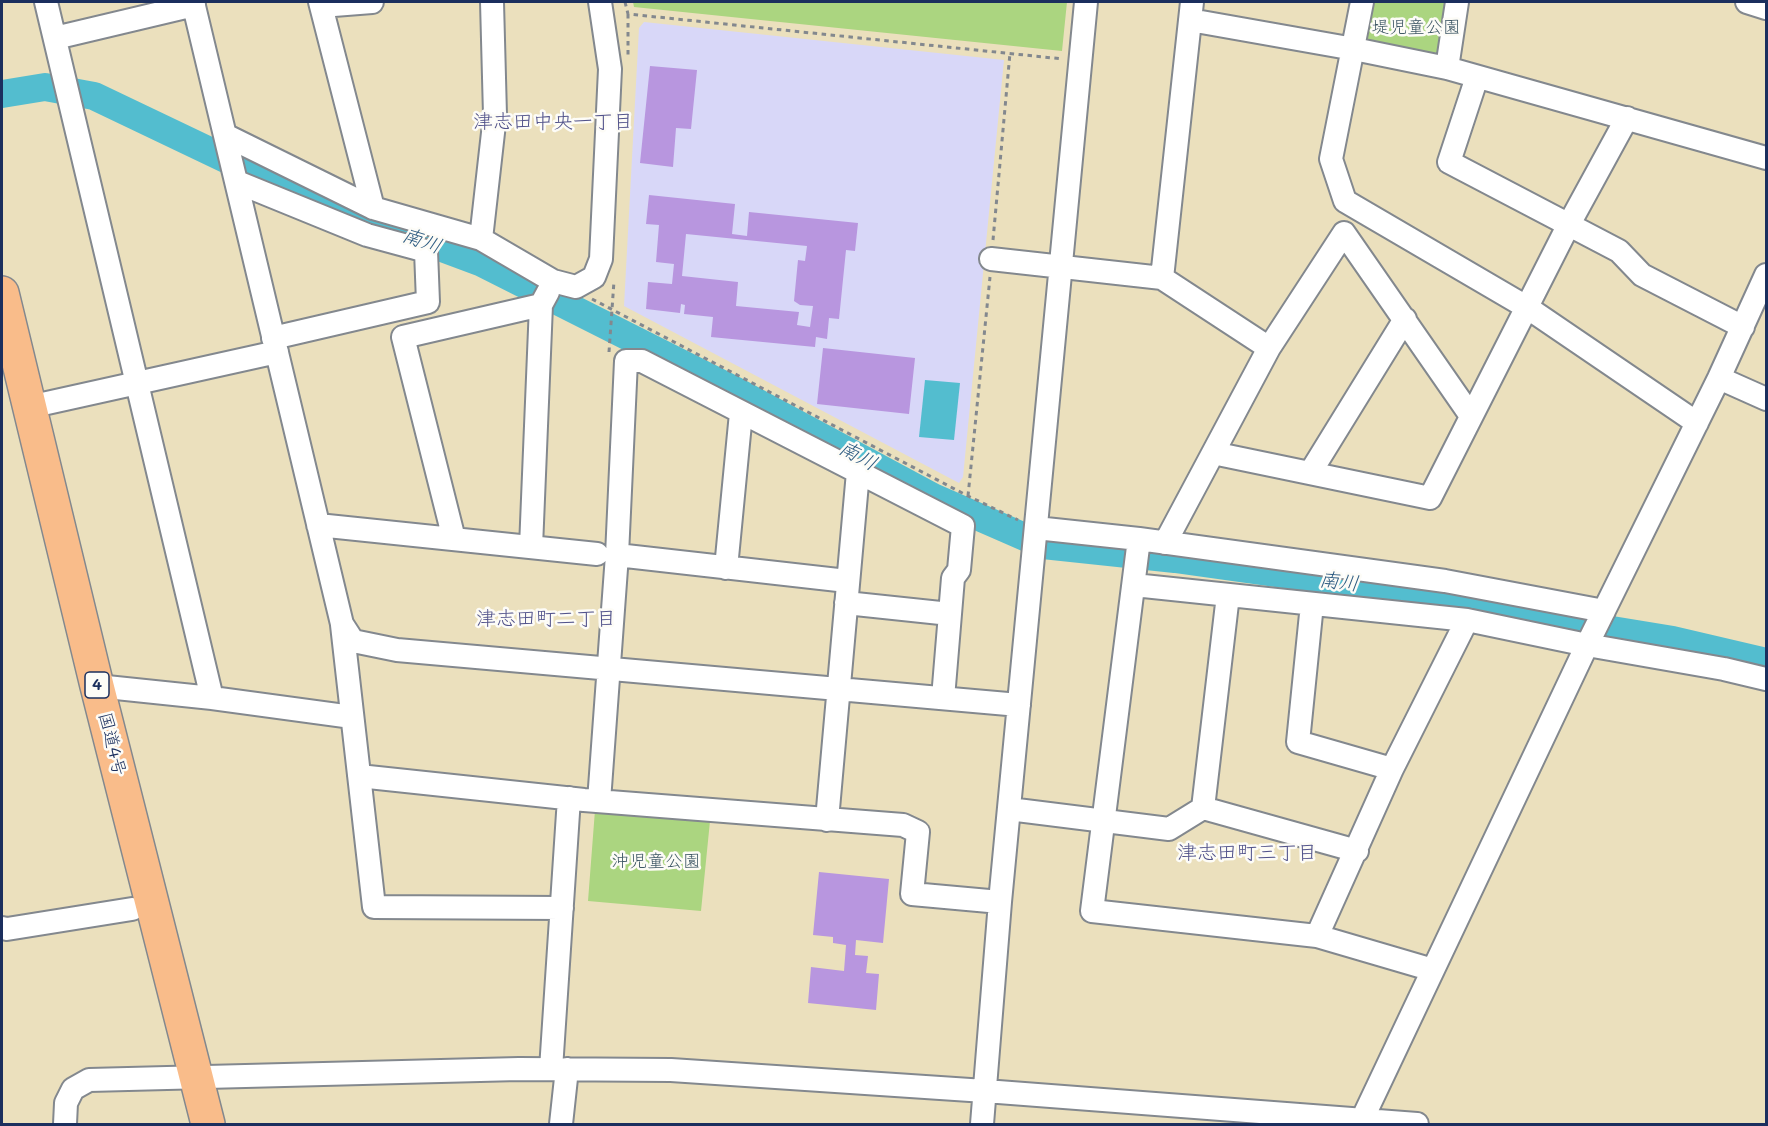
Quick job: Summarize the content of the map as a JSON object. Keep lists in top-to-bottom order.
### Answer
{
  "streets": {
    "highway": ["4", "国道4号"]
  },
  "districts": ["津志田中央一丁目", "津志田町二丁目", "津志田町三丁目"],
  "water": ["南川"],
  "parks": ["堤児童公園", "沖児童公園"]
}
